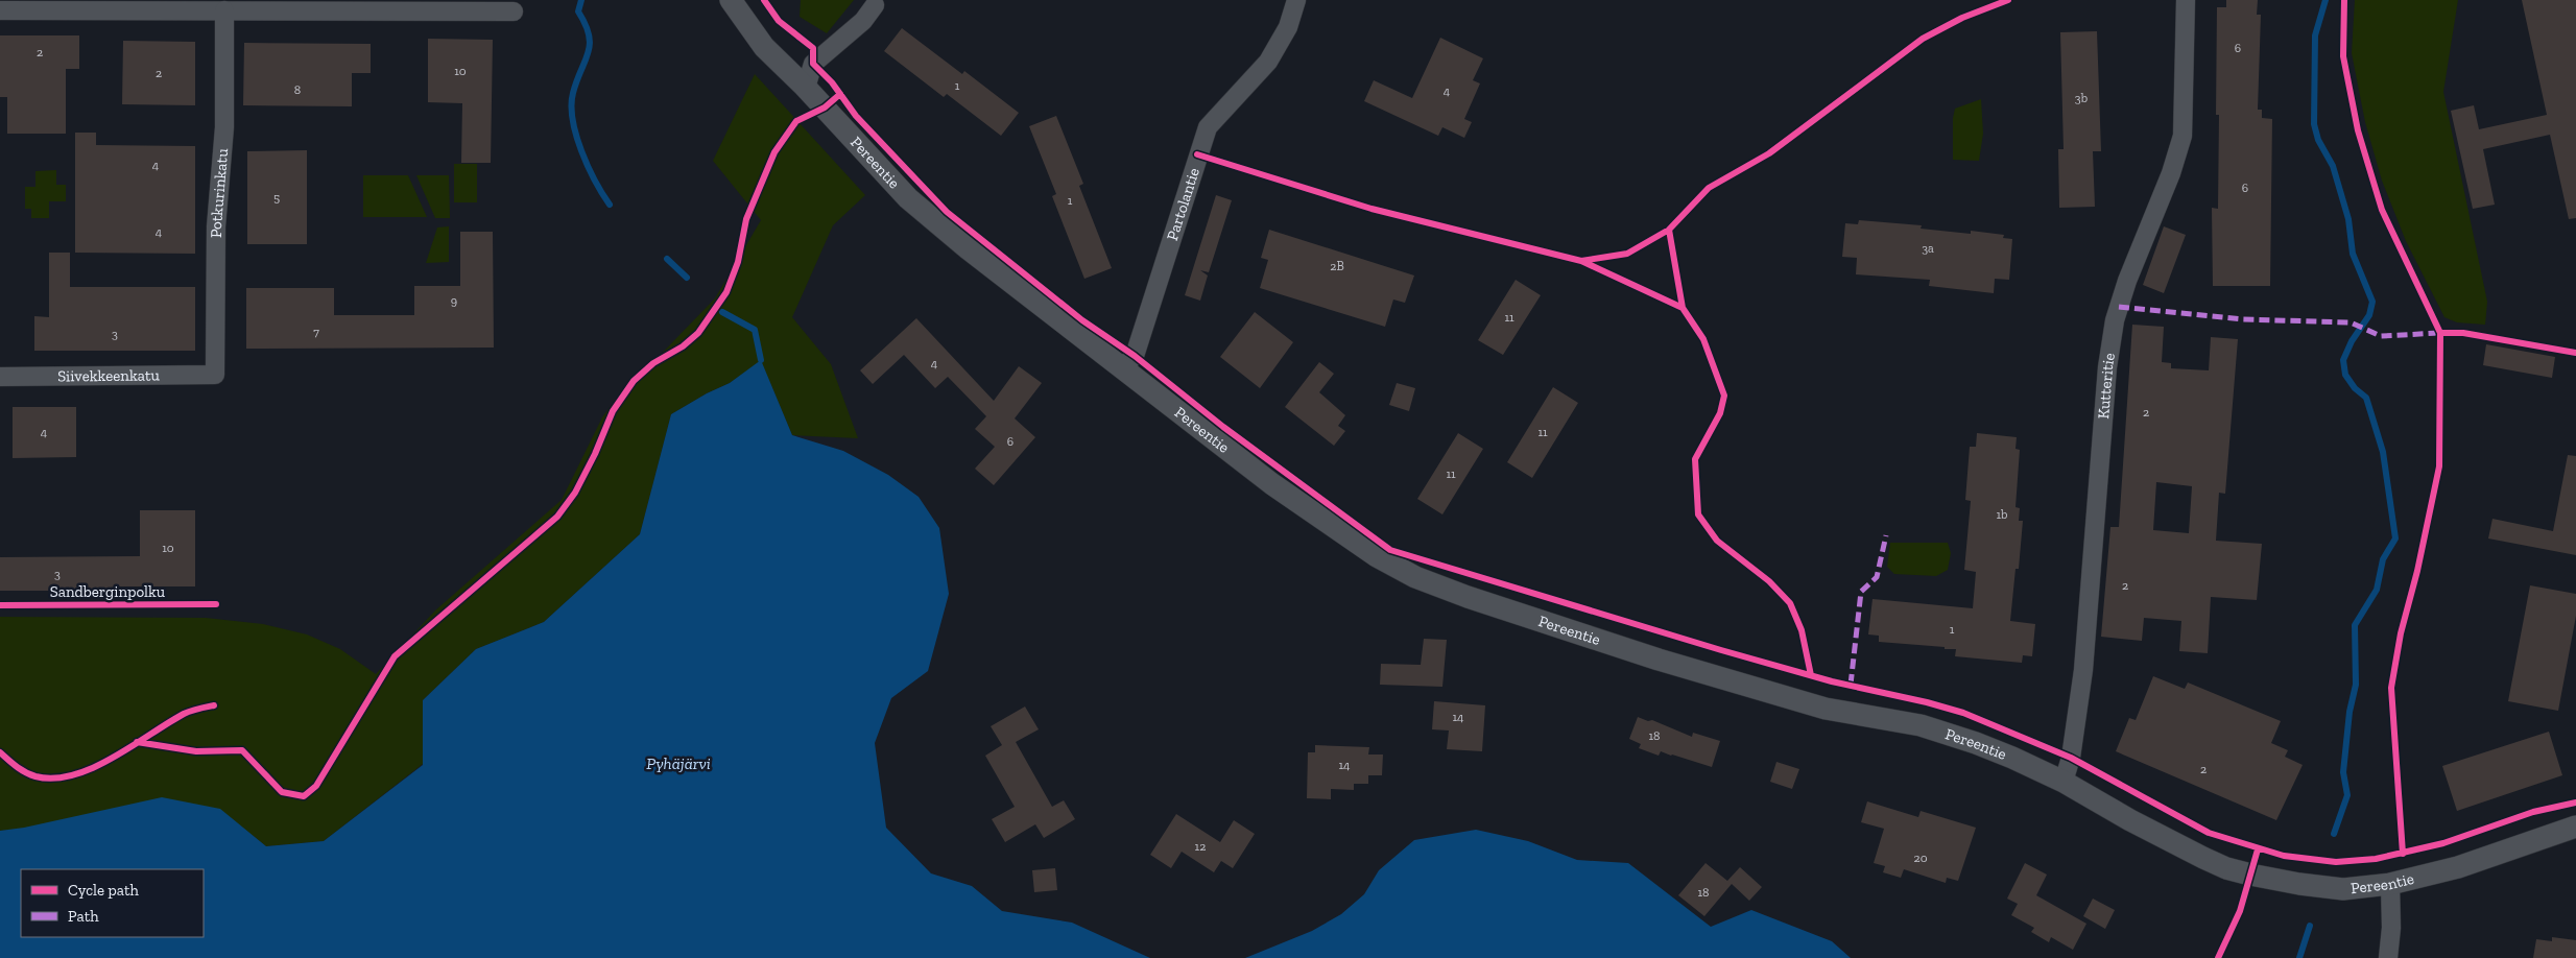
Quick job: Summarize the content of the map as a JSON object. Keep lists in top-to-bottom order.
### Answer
{
  "streets": {
    "street": [
      "Pereentie",
      "Potkurinkatu",
      "Partolantie",
      "Siivekkeenkatu",
      "Kutteritie"
    ],
    "cycle path": ["Sandberginpolku"]
  },
  "crossings": [
    ["Pereentie", "Partolantie"],
    ["Pereentie", "Kutteritie"],
    ["Potkurinkatu", "Siivekkeenkatu"]
  ],
  "water": ["Pyhäjärvi"],
  "house_numbers": [
    "6",
    "2",
    "10",
    "2",
    "1",
    "8",
    "4",
    "3b",
    "4",
    "6",
    "5",
    "1",
    "4",
    "3a",
    "2B",
    "9",
    "11",
    "7",
    "3",
    "4",
    "2",
    "4",
    "11",
    "6",
    "11",
    "1b",
    "10",
    "3",
    "2",
    "1",
    "14",
    "18",
    "14",
    "2",
    "12",
    "20",
    "18"
  ],
  "legend": ["Cycle path", "Path"]
}
